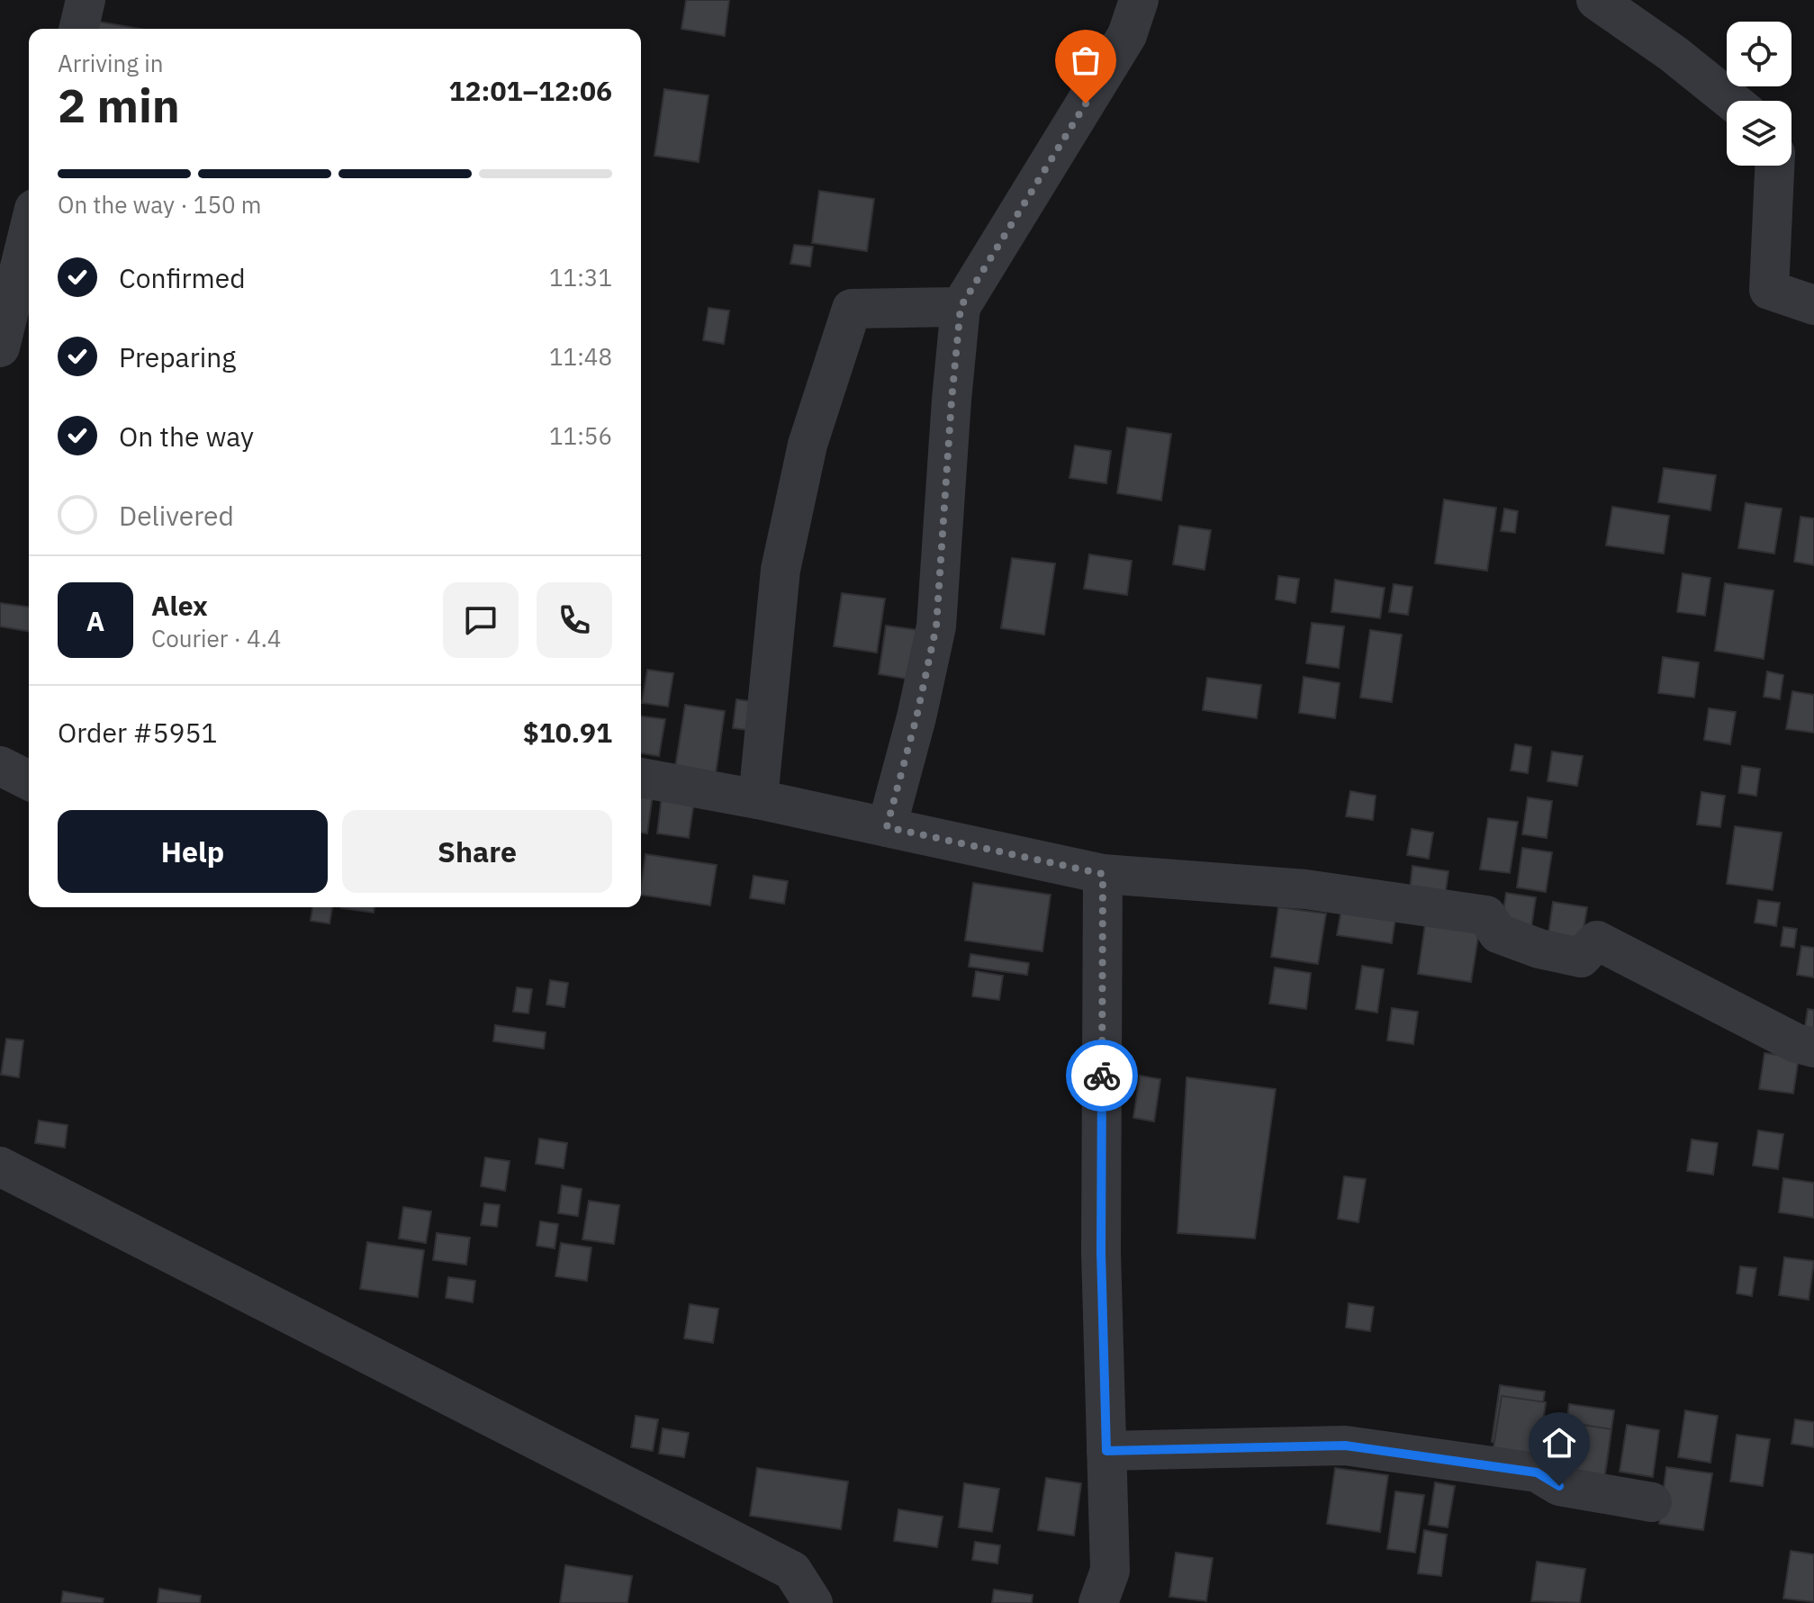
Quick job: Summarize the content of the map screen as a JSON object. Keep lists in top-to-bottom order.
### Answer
{
  "page": {
    "heading": ["2 min", "Arriving in", "12:01–12:06"],
    "panel": [
      "Alex",
      "Courier · 4.4",
      "Order #5951",
      "$10.91"
    ],
    "bar": "On the way · 150 m",
    "list": [
      ["Confirmed", "11:31"],
      ["Preparing", "11:48"],
      ["On the way", "11:56"],
      "Delivered"
    ],
    "round": "A",
    "buttons": ["Help", "Share"]
  }
}
